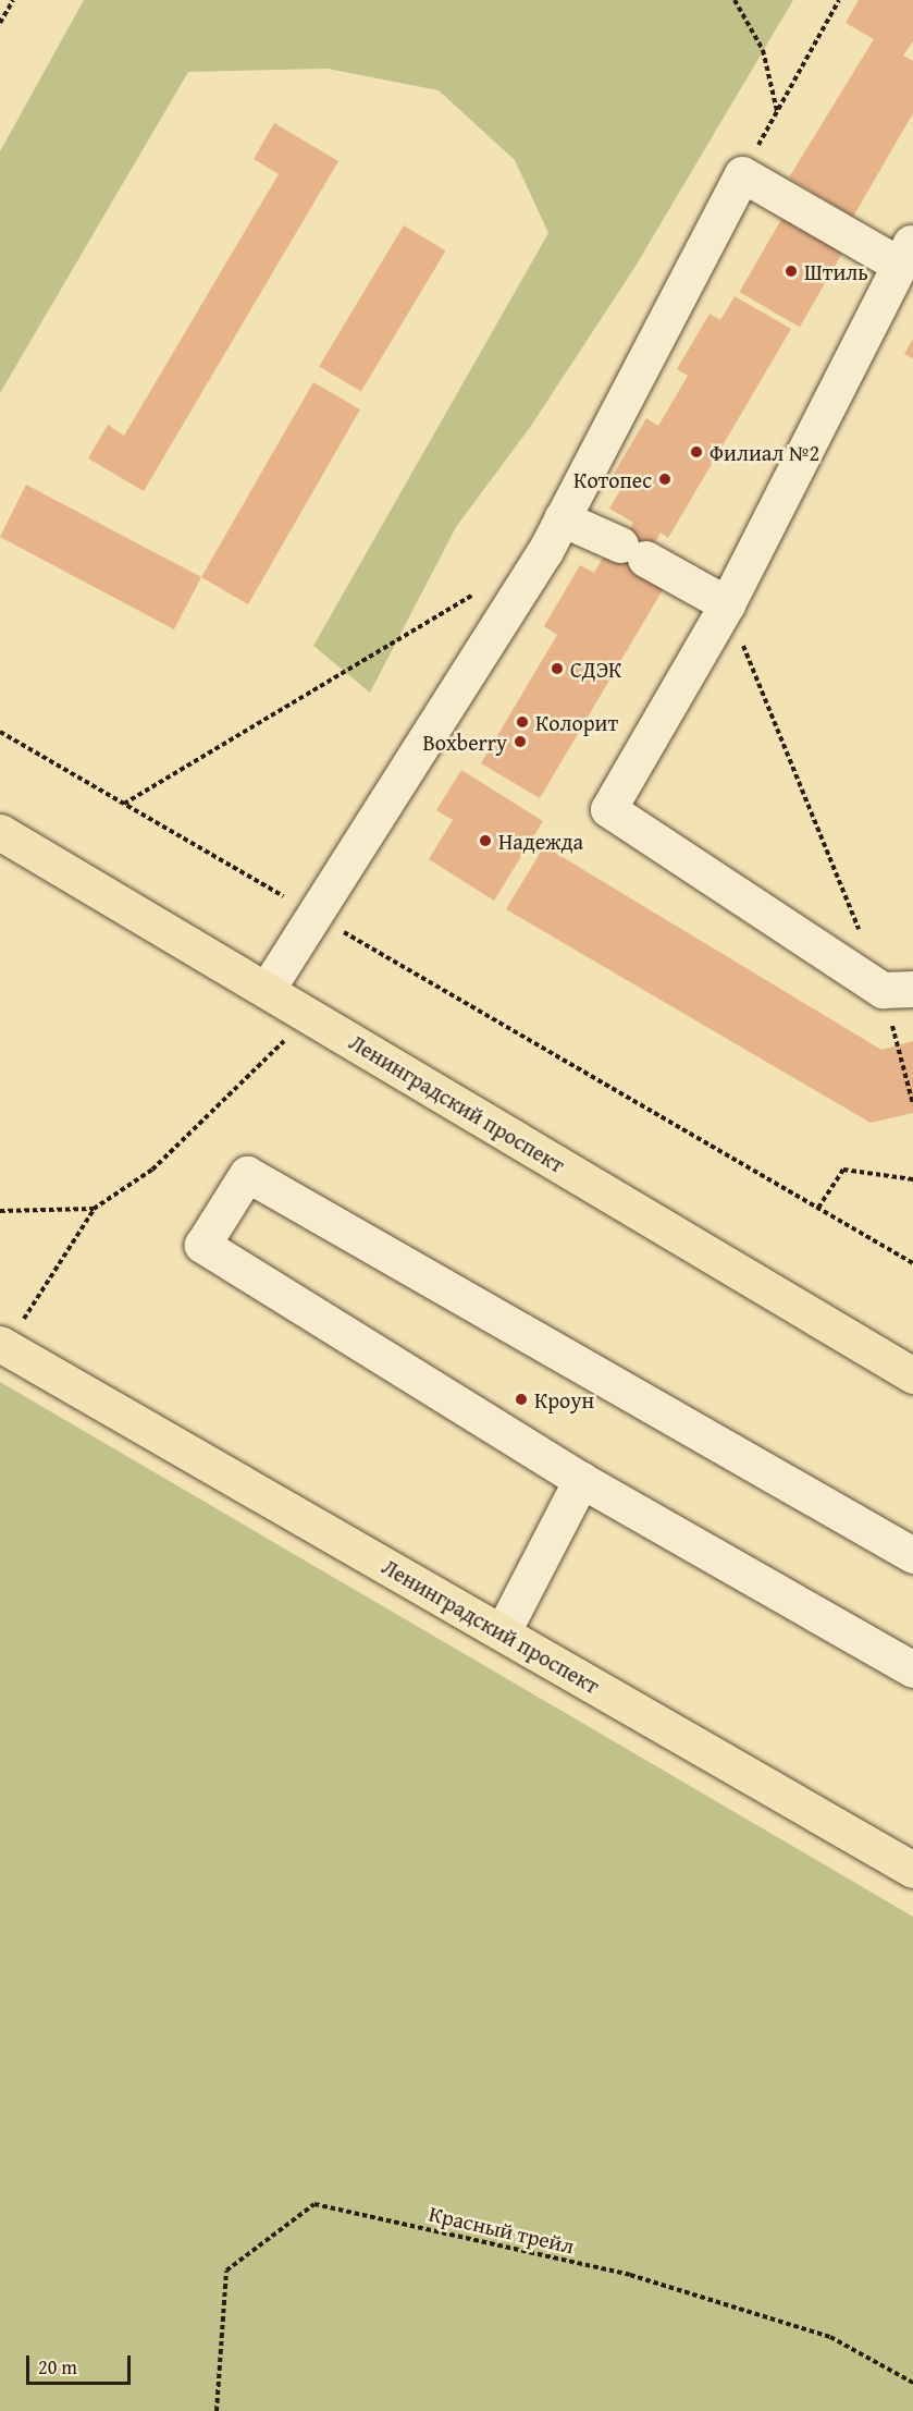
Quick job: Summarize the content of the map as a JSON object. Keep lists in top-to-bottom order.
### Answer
{
  "streets": {
    "main road": ["Ленинградский проспект"],
    "path": ["Красный трейл"]
  },
  "places": [
    "Штиль",
    "Филиал №2",
    "Котопес",
    "СДЭК",
    "Колорит",
    "Boxberry",
    "Надежда",
    "Кроун"
  ],
  "scale_bar": "20 m"
}
